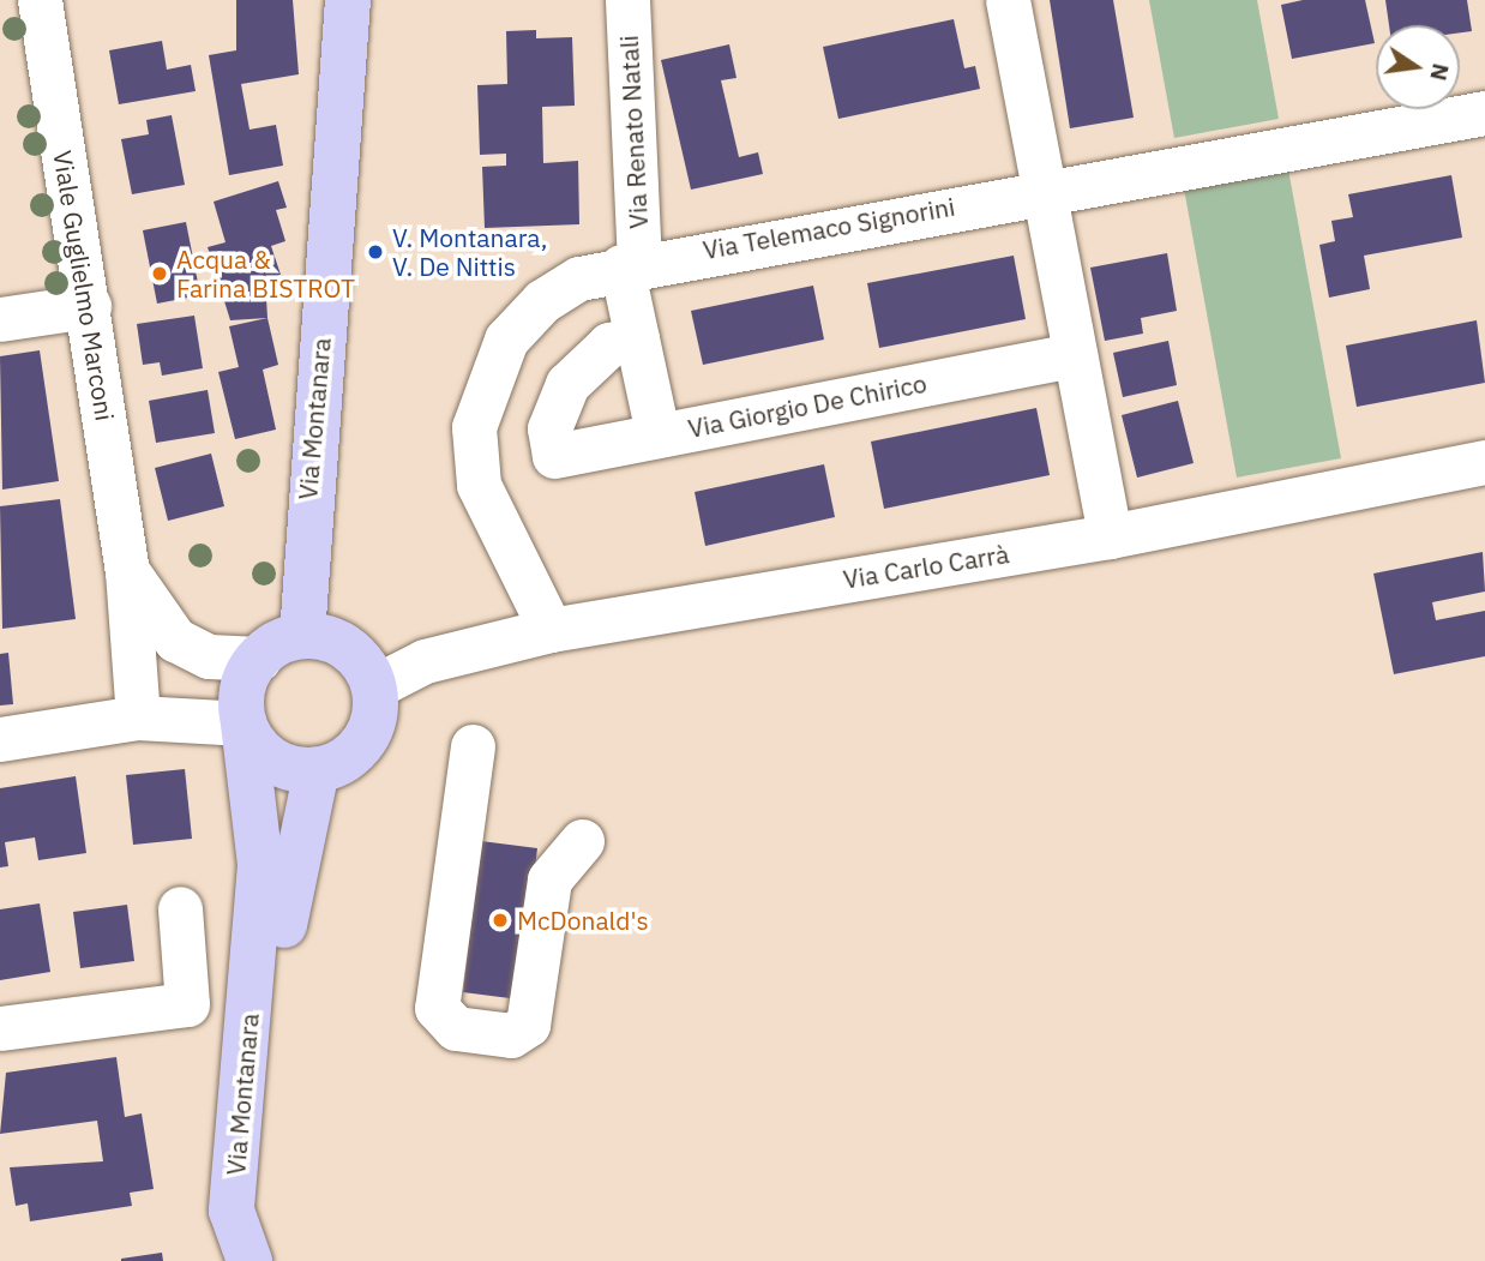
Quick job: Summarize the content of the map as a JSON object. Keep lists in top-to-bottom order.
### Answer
{
  "streets": {
    "main road": ["Via Montanara"],
    "street": [
      "Via Renato Natali",
      "Via Telemaco Signorini",
      "Viale Guglielmo Marconi",
      "Via Giorgio De Chirico",
      "Via Carlo Carrà"
    ]
  },
  "crossings": [
    ["Via Renato Natali", "Via Telemaco Signorini"],
    ["Via Renato Natali", "Via Giorgio De Chirico"],
    ["Via Telemaco Signorini", "Via Giorgio De Chirico"],
    ["Via Telemaco Signorini", "Via Carlo Carrà"],
    ["Viale Guglielmo Marconi", "Via Montanara"],
    ["Viale Guglielmo Marconi", "Via Carlo Carrà"],
    ["Via Montanara", "Via Carlo Carrà"]
  ],
  "places": ["V. Montanara, V. De Nittis", "Acqua & Farina BISTROT", "McDonald's"],
  "north": "right"
}
